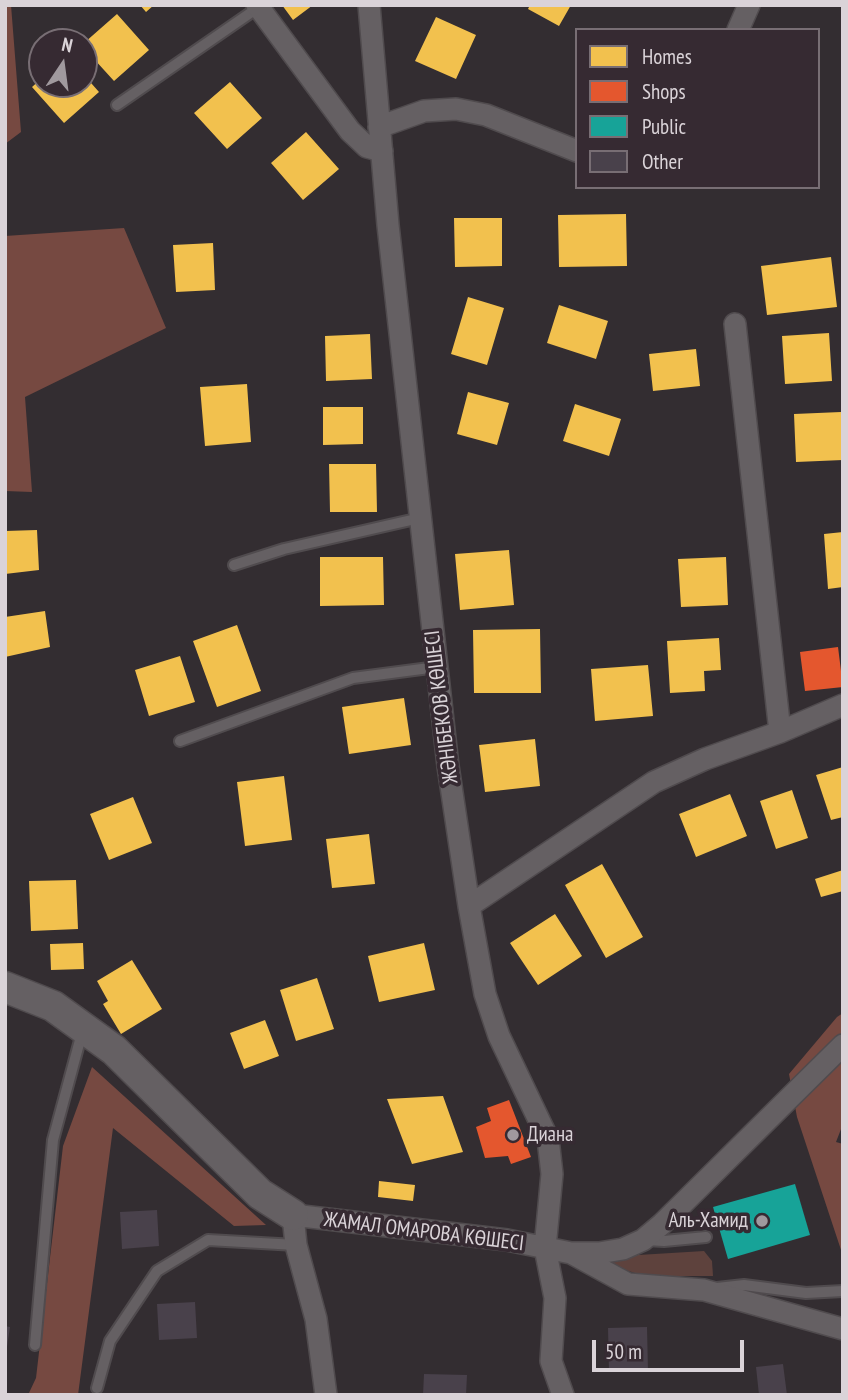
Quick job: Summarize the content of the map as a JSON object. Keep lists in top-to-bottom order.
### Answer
{
  "streets": {
    "street": ["ЖӘНІБЕКОВ КӨШЕСІ", "ЖАМАЛ ОМАРОВА КӨШЕСІ"]
  },
  "crossings": [
    ["ЖӘНІБЕКОВ КӨШЕСІ", "ЖАМАЛ ОМАРОВА КӨШЕСІ"]
  ],
  "places": ["Диана", "Аль-Хамид"],
  "legend": [
    "Homes",
    "Shops",
    "Public",
    "Other"
  ],
  "scale_bar": "50 m",
  "north": "top"
}
